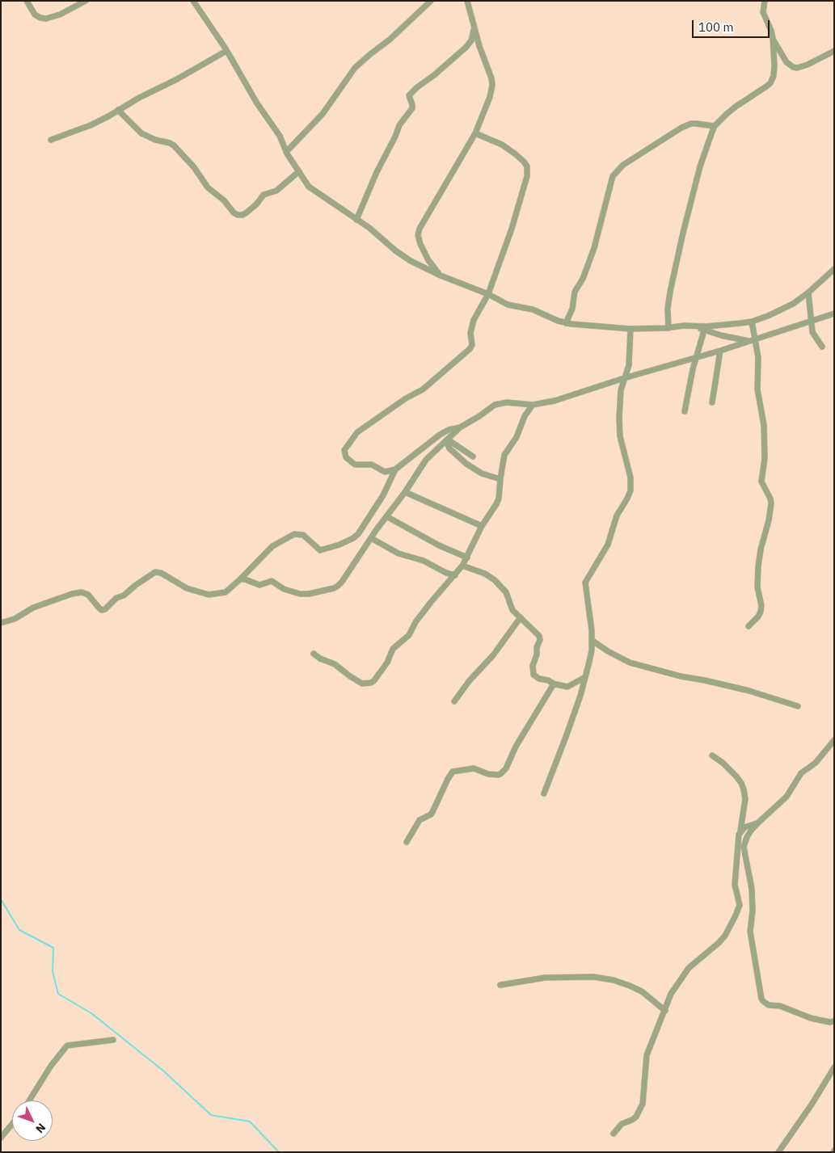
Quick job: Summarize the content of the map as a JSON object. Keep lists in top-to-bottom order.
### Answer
{
  "scale_bar": "100 m",
  "north": "bottom right"
}
